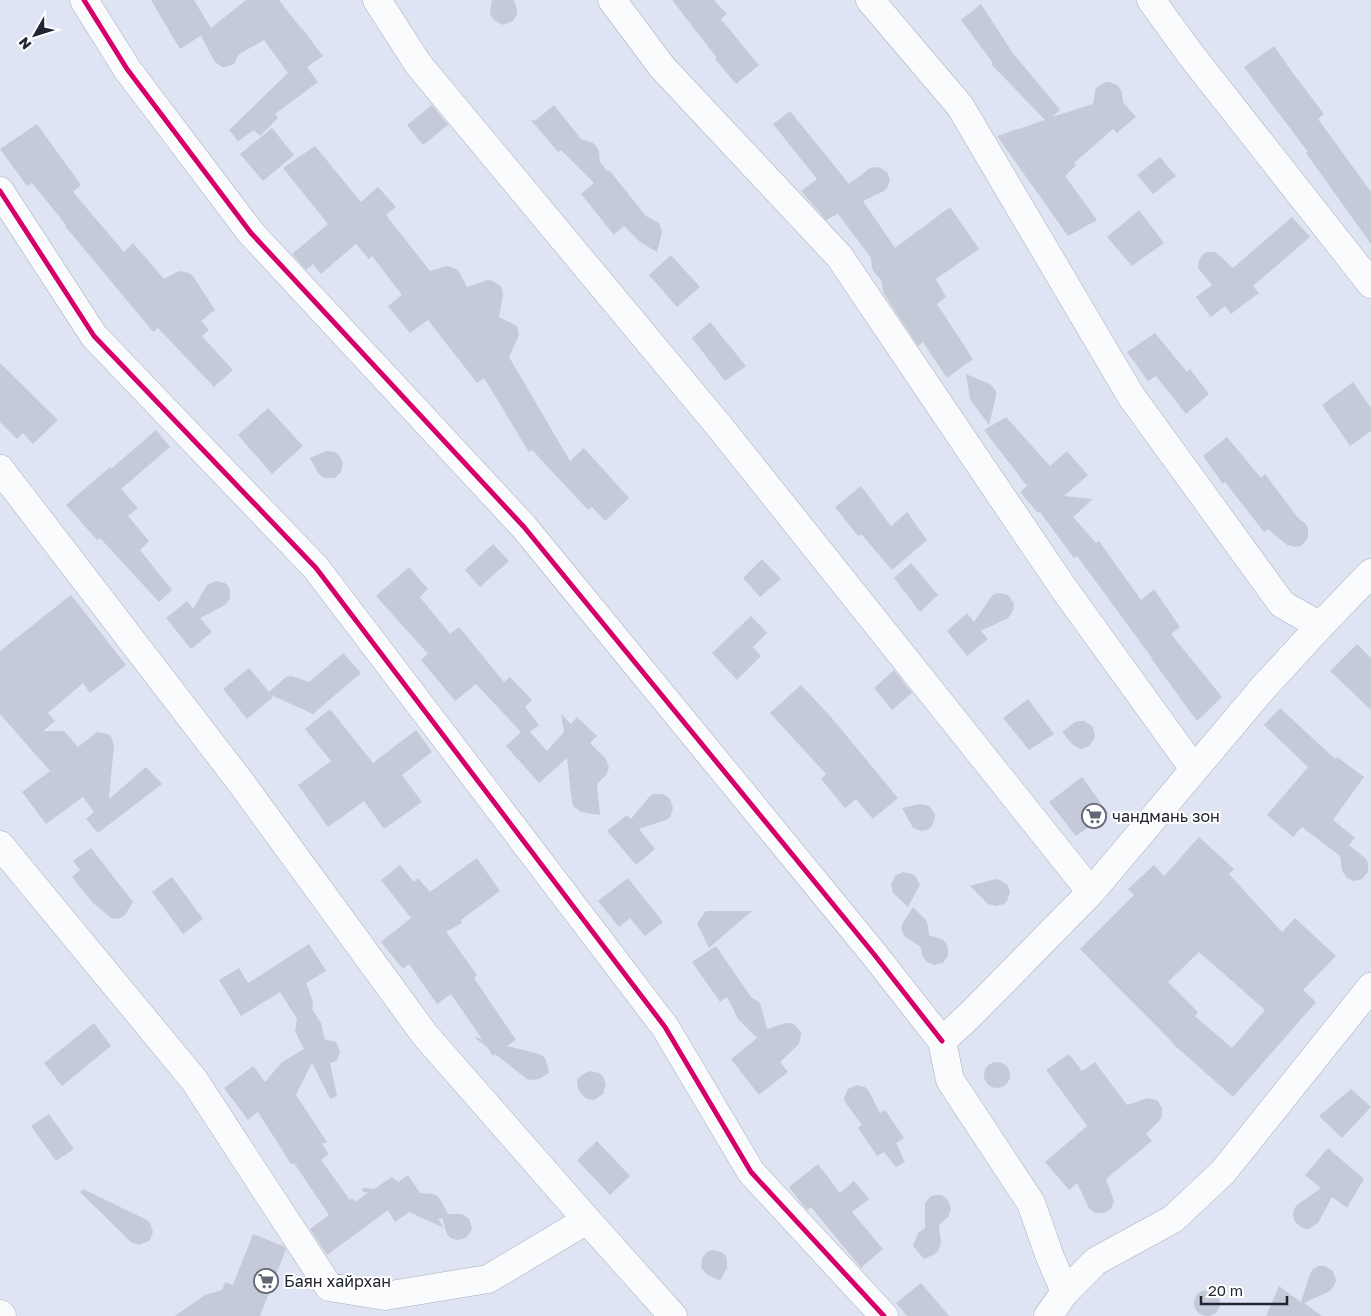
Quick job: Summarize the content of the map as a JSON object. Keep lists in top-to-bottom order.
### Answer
{
  "places": {
    "supermarket": ["чандмань зон", "Баян хайрхан"]
  },
  "scale_bar": "20 m",
  "north": "bottom left"
}
